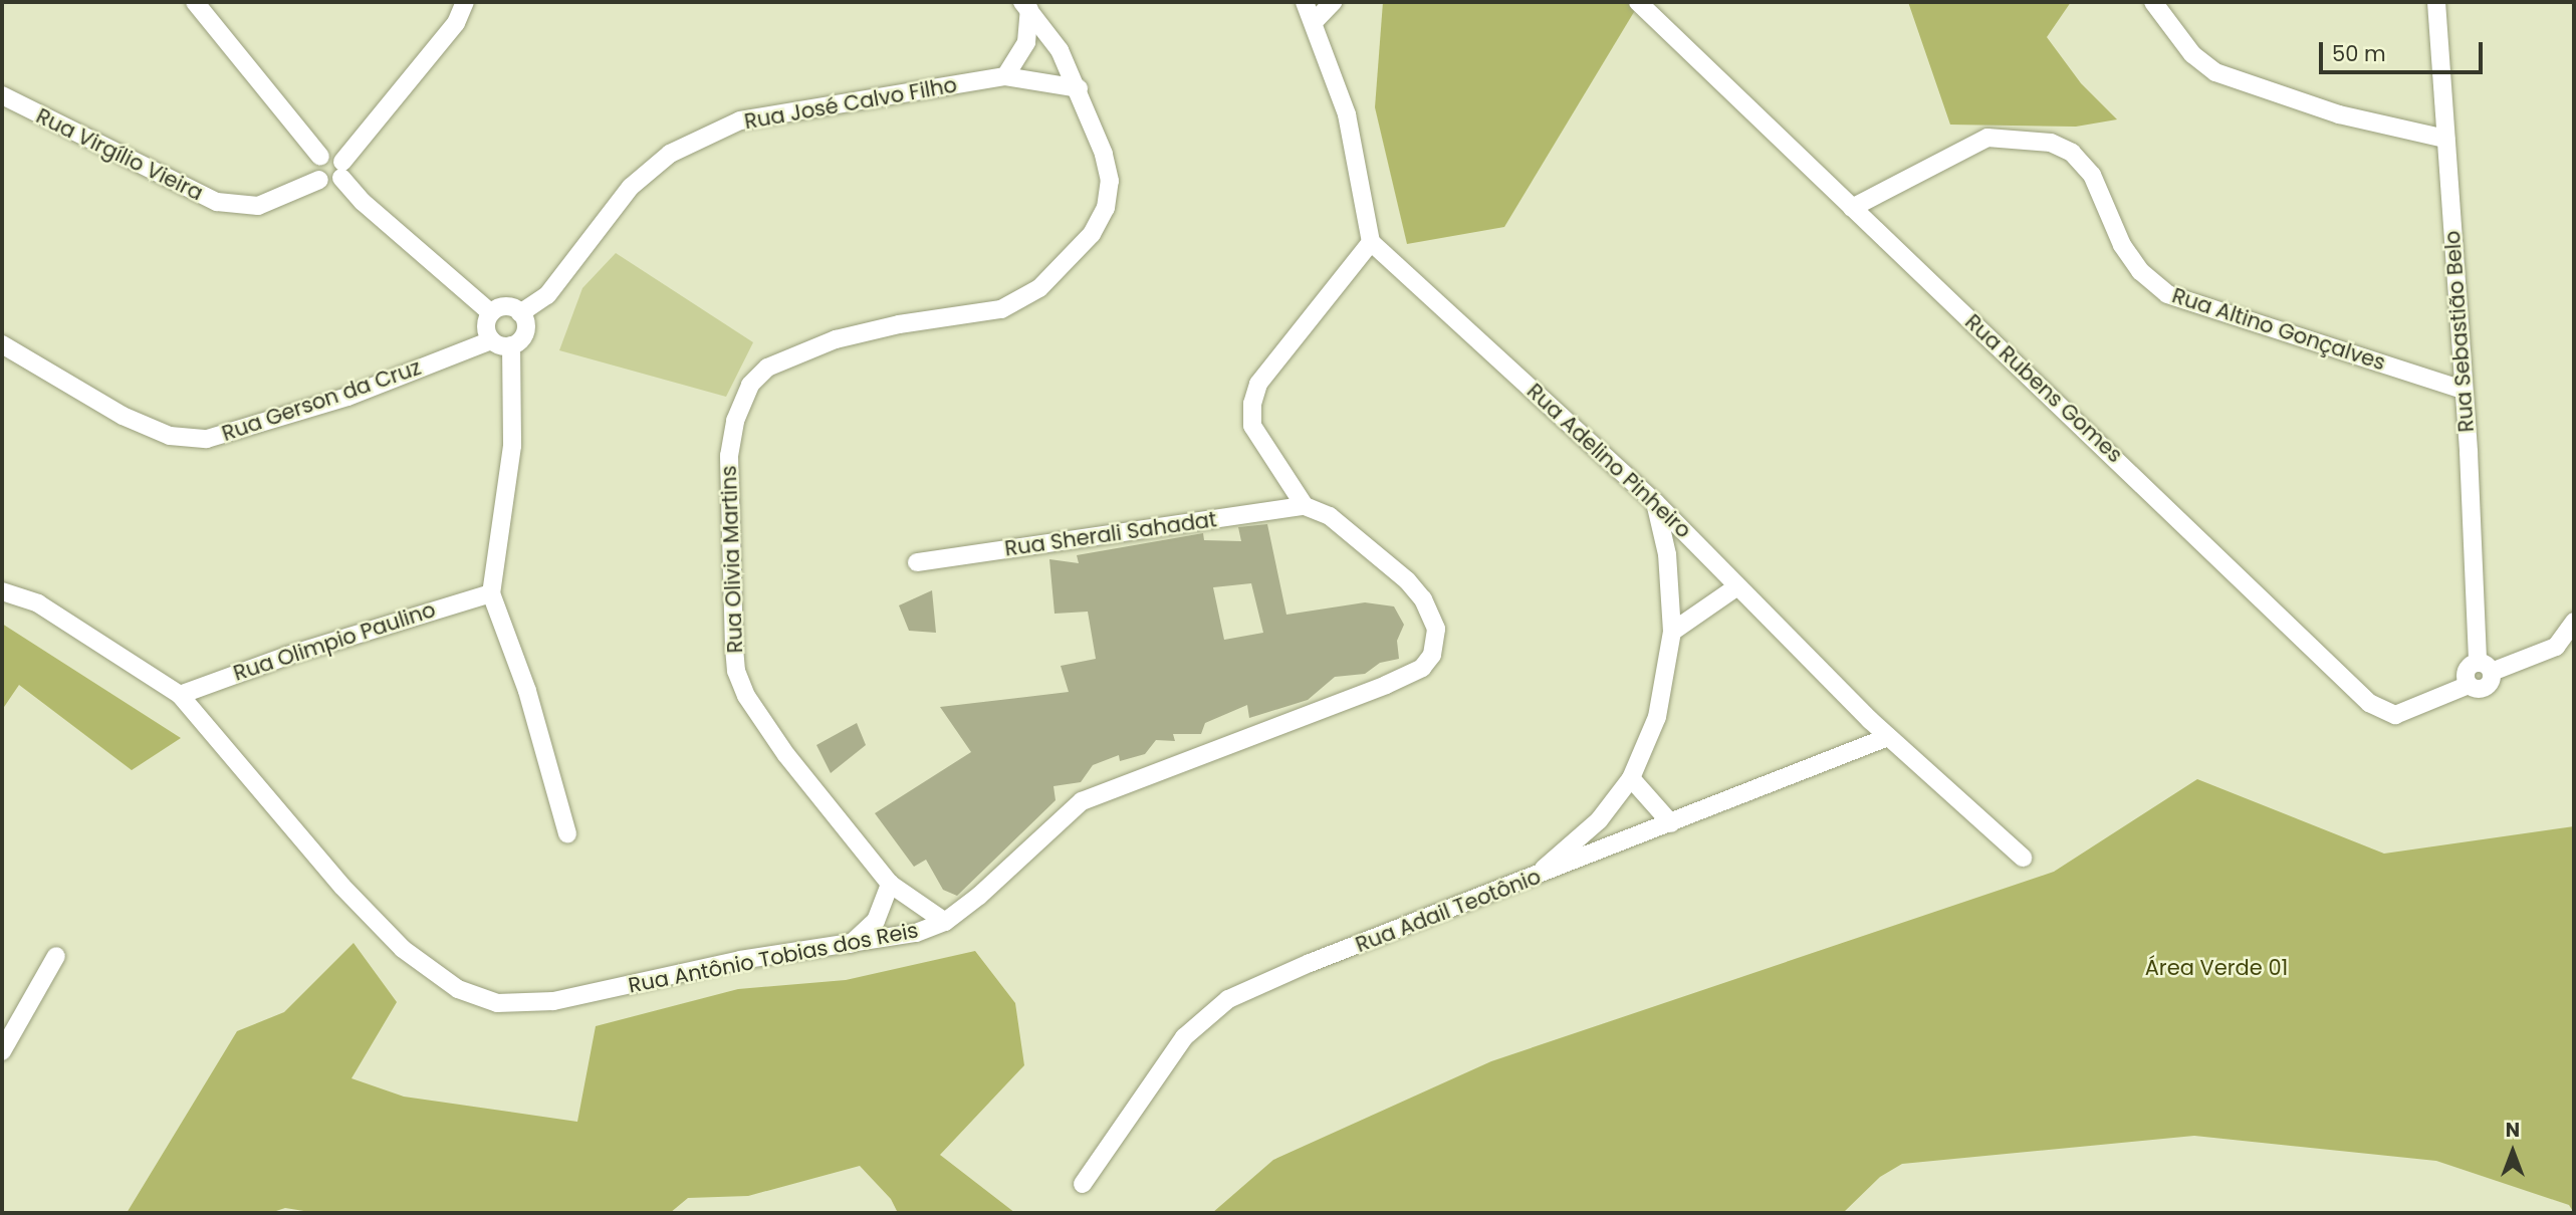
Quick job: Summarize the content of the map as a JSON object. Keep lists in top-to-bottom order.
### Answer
{
  "streets": {
    "street": [
      "Rua José Calvo Filho",
      "Rua Virgílio Vieira",
      "Rua Altino Gonçalves",
      "Rua Sebastião Belo",
      "Rua Rubens Gomes",
      "Rua Gerson da Cruz",
      "Rua Adelino Pinheiro",
      "Rua Sherali Sahadat",
      "Rua Olivia Martins",
      "Rua Olimpio Paulino",
      "Rua Adail Teotônio",
      "Rua Antônio Tobias dos Reis"
    ]
  },
  "crossings": [
    ["Rua José Calvo Filho", "Rua Gerson da Cruz"],
    ["Rua José Calvo Filho", "Rua Olivia Martins"],
    ["Rua Altino Gonçalves", "Rua Sebastião Belo"],
    ["Rua Altino Gonçalves", "Rua Rubens Gomes"],
    ["Rua Sebastião Belo", "Rua Rubens Gomes"],
    ["Rua Adelino Pinheiro", "Rua Adail Teotônio"],
    ["Rua Adelino Pinheiro", "Rua Antônio Tobias dos Reis"],
    ["Rua Sherali Sahadat", "Rua Antônio Tobias dos Reis"],
    ["Rua Olivia Martins", "Rua Antônio Tobias dos Reis"],
    ["Rua Olimpio Paulino", "Rua Antônio Tobias dos Reis"]
  ],
  "parks": ["Área Verde 01"],
  "scale_bar": "50 m",
  "north": "top"
}
